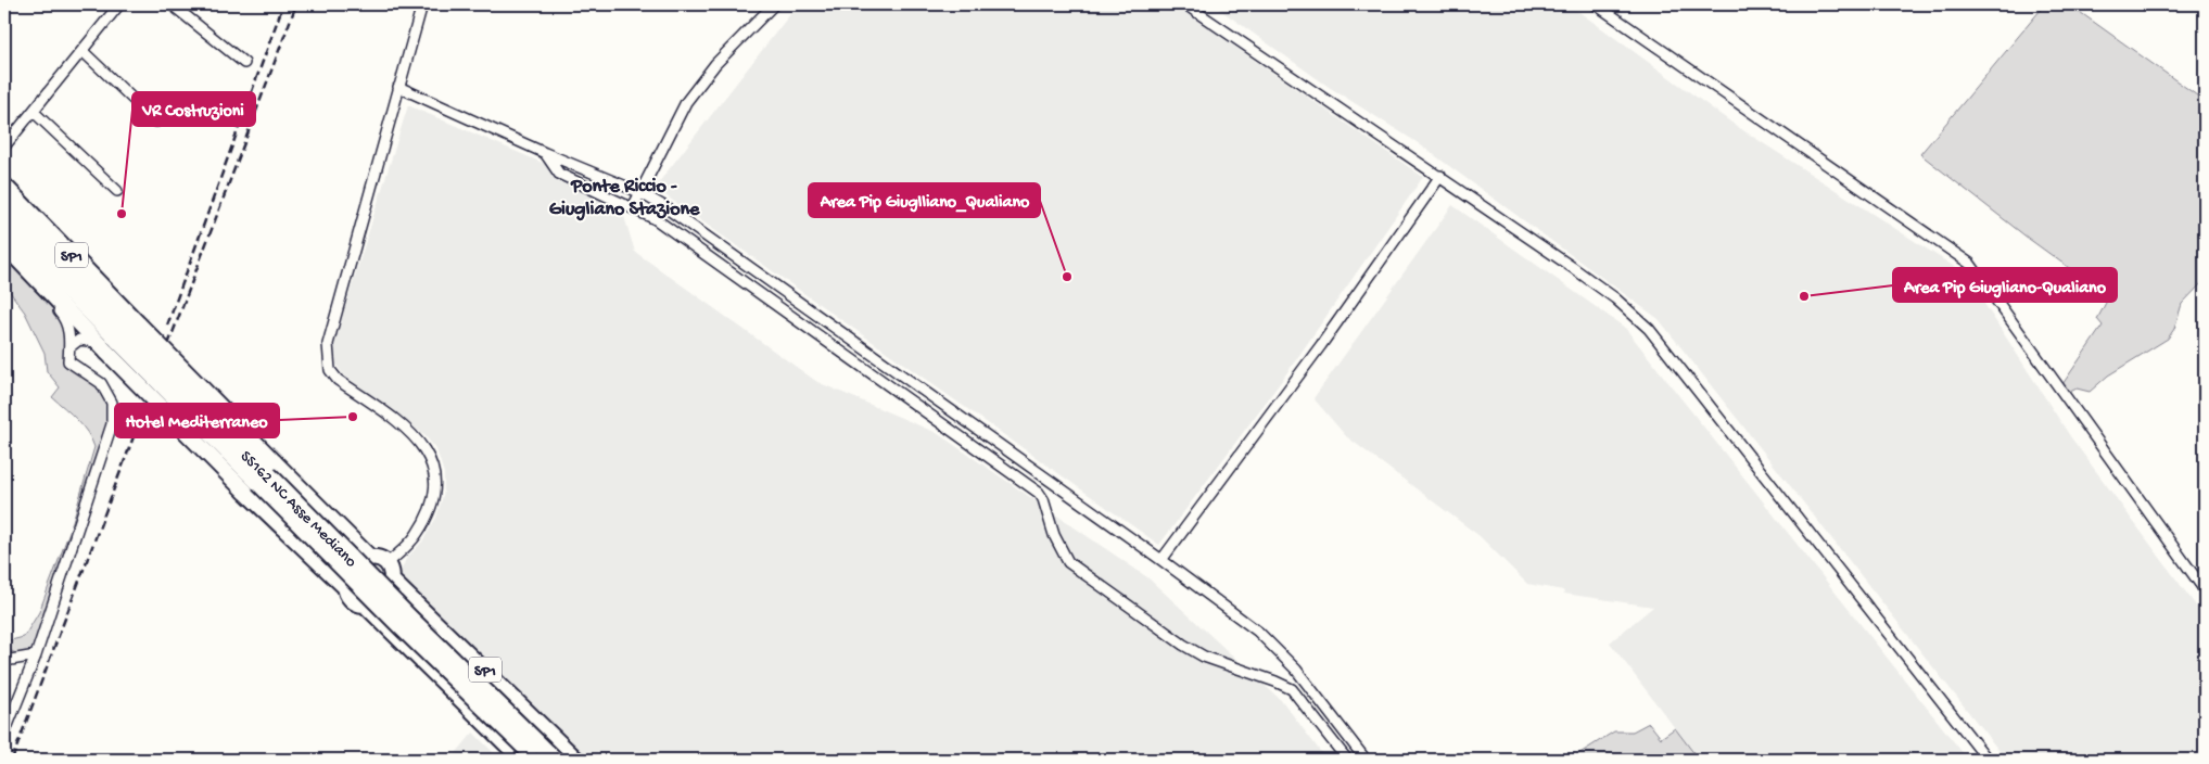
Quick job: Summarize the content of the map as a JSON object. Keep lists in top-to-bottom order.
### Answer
{
  "streets": {
    "highway": ["SS162 NC Asse Mediano"],
    "main road": ["SP1"]
  },
  "crossings": [
    ["SP1", "SS162 NC Asse Mediano"]
  ],
  "districts": ["Ponte Riccio - Giugliano Stazione"],
  "places": [
    "VR Costruzioni",
    "Area Pip Giuglliano_Qualiano",
    "Area Pip Giugliano-Qualiano",
    "Hotel Mediterraneo"
  ]
}
